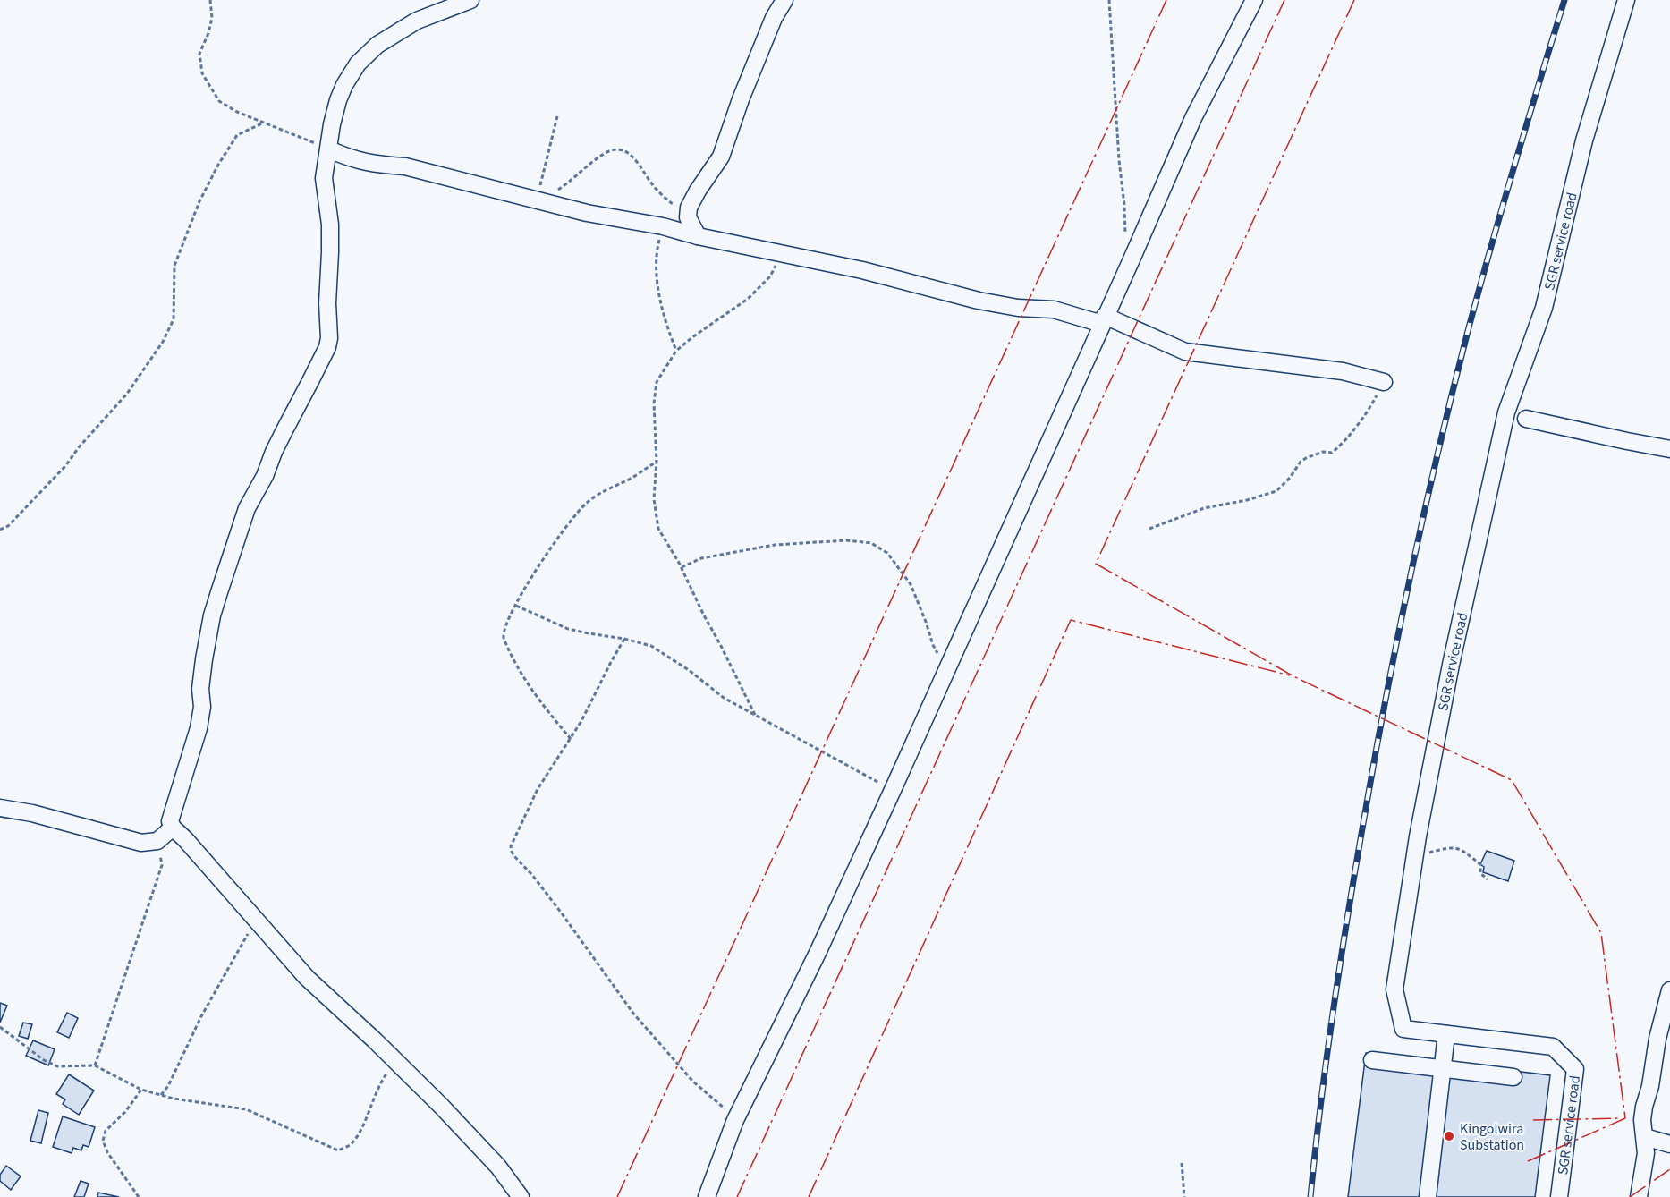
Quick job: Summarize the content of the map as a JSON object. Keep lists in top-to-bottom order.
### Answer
{
  "streets": {
    "street": ["SGR service road"]
  },
  "places": ["Kingolwira Substation"]
}
